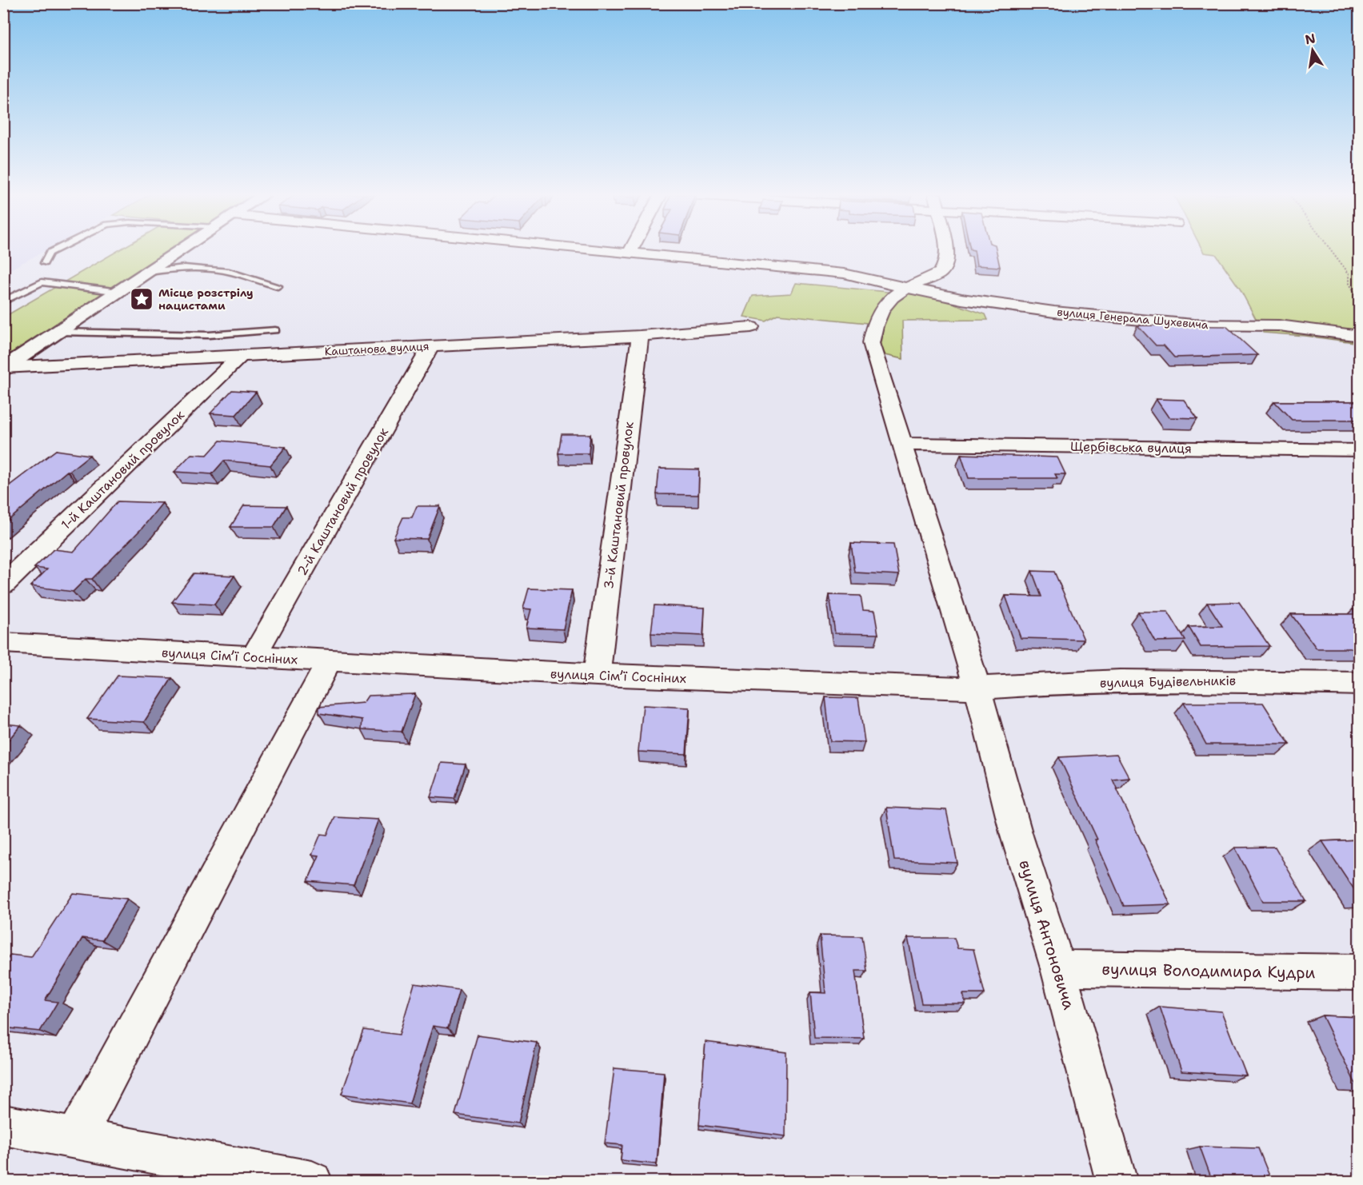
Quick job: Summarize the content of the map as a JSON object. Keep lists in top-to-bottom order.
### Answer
{
  "streets": {
    "street": [
      "вулиця Генерала Шухевича",
      "Каштанова вулиця",
      "Щербівська вулиця",
      "1-й Каштановий провулок",
      "2-й Каштановий провулок",
      "3-й Каштановий провулок",
      "вулиця Сім’ї Сосніних",
      "вулиця Будівельників",
      "вулиця Антоновича",
      "вулиця Володимира Кудри"
    ]
  },
  "crossings": [
    ["Каштанова вулиця", "1-й Каштановий провулок"],
    ["Каштанова вулиця", "2-й Каштановий провулок"],
    ["Каштанова вулиця", "3-й Каштановий провулок"],
    ["2-й Каштановий провулок", "вулиця Сім’ї Сосніних"],
    ["3-й Каштановий провулок", "вулиця Сім’ї Сосніних"],
    ["вулиця Сім’ї Сосніних", "вулиця Будівельників"],
    ["вулиця Сім’ї Сосніних", "вулиця Антоновича"],
    ["вулиця Будівельників", "вулиця Антоновича"],
    ["вулиця Антоновича", "вулиця Володимира Кудри"]
  ],
  "places": {
    "place": ["Місце розстрілу нацистами"]
  },
  "north": "top"
}
